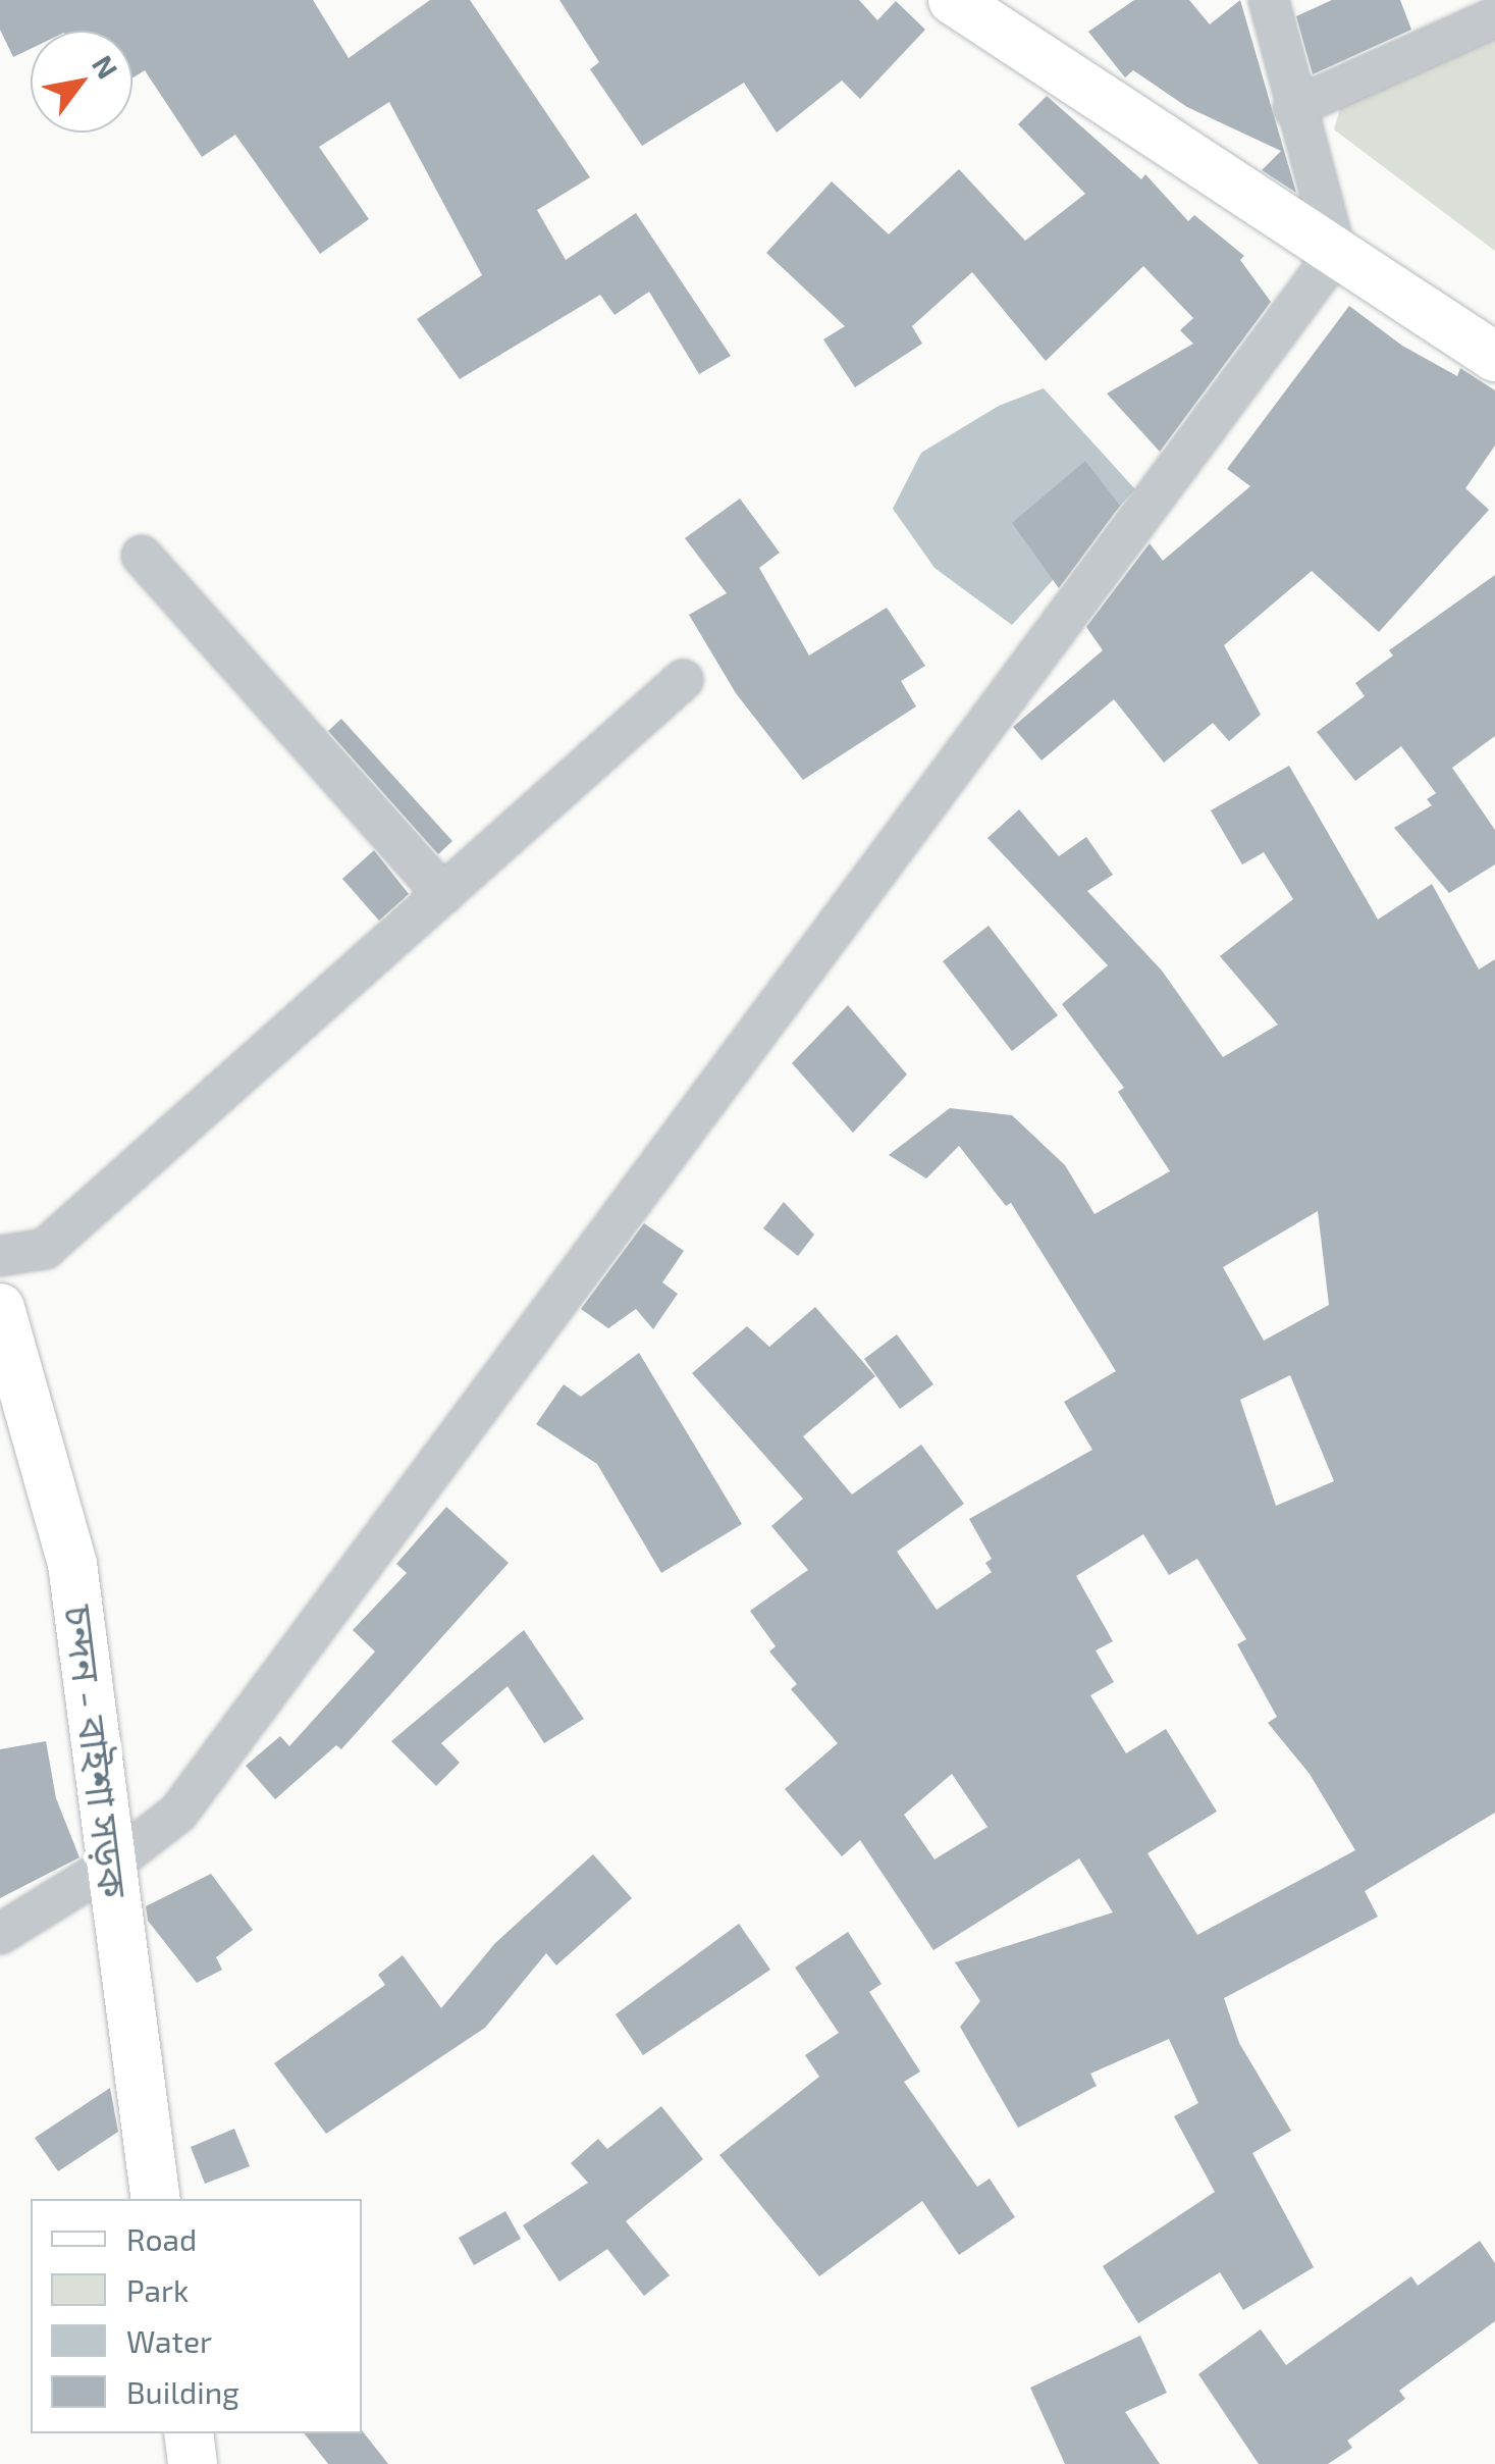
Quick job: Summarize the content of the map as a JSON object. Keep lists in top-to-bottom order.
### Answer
{
  "streets": {
    "main road": ["চন্দন - বাইশা সড়ক"]
  },
  "legend": [
    "Road",
    "Park",
    "Water",
    "Building"
  ],
  "north": "top right"
}
